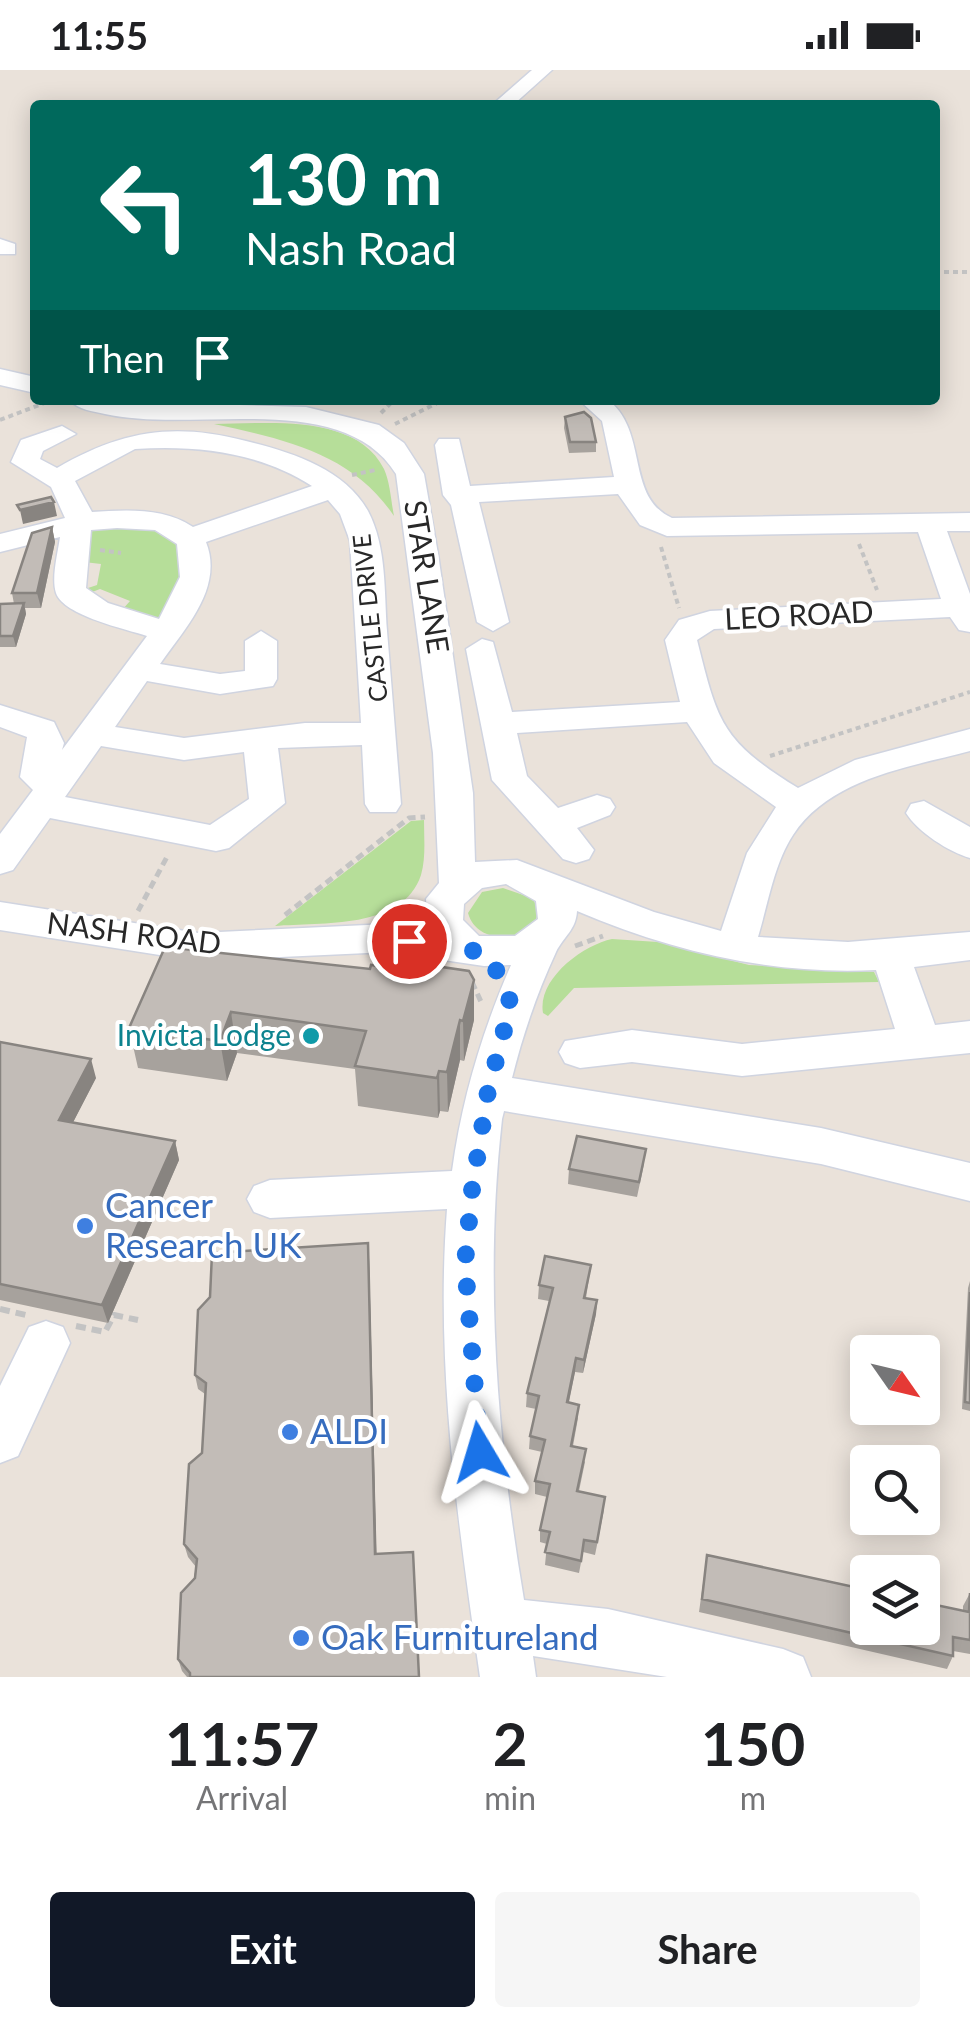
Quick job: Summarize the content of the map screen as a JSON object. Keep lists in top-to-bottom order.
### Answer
{
  "streets": {
    "street": [
      "STAR LANE",
      "LEO ROAD",
      "CASTLE DRIVE",
      "NASH ROAD"
    ]
  },
  "crossings": [
    ["STAR LANE", "NASH ROAD"]
  ],
  "places": [
    "Invicta Lodge",
    "Cancer Research UK",
    "ALDI",
    "Oak Furnitureland"
  ],
  "north": "bottom right",
  "page": {
    "status": "11:55",
    "turn": ["130 m", "Nash Road"],
    "then": "Then",
    "eta": [
      "11:57",
      "Arrival",
      "2",
      "min",
      "150",
      "m"
    ],
    "buttons": ["Exit", "Share"]
  }
}
